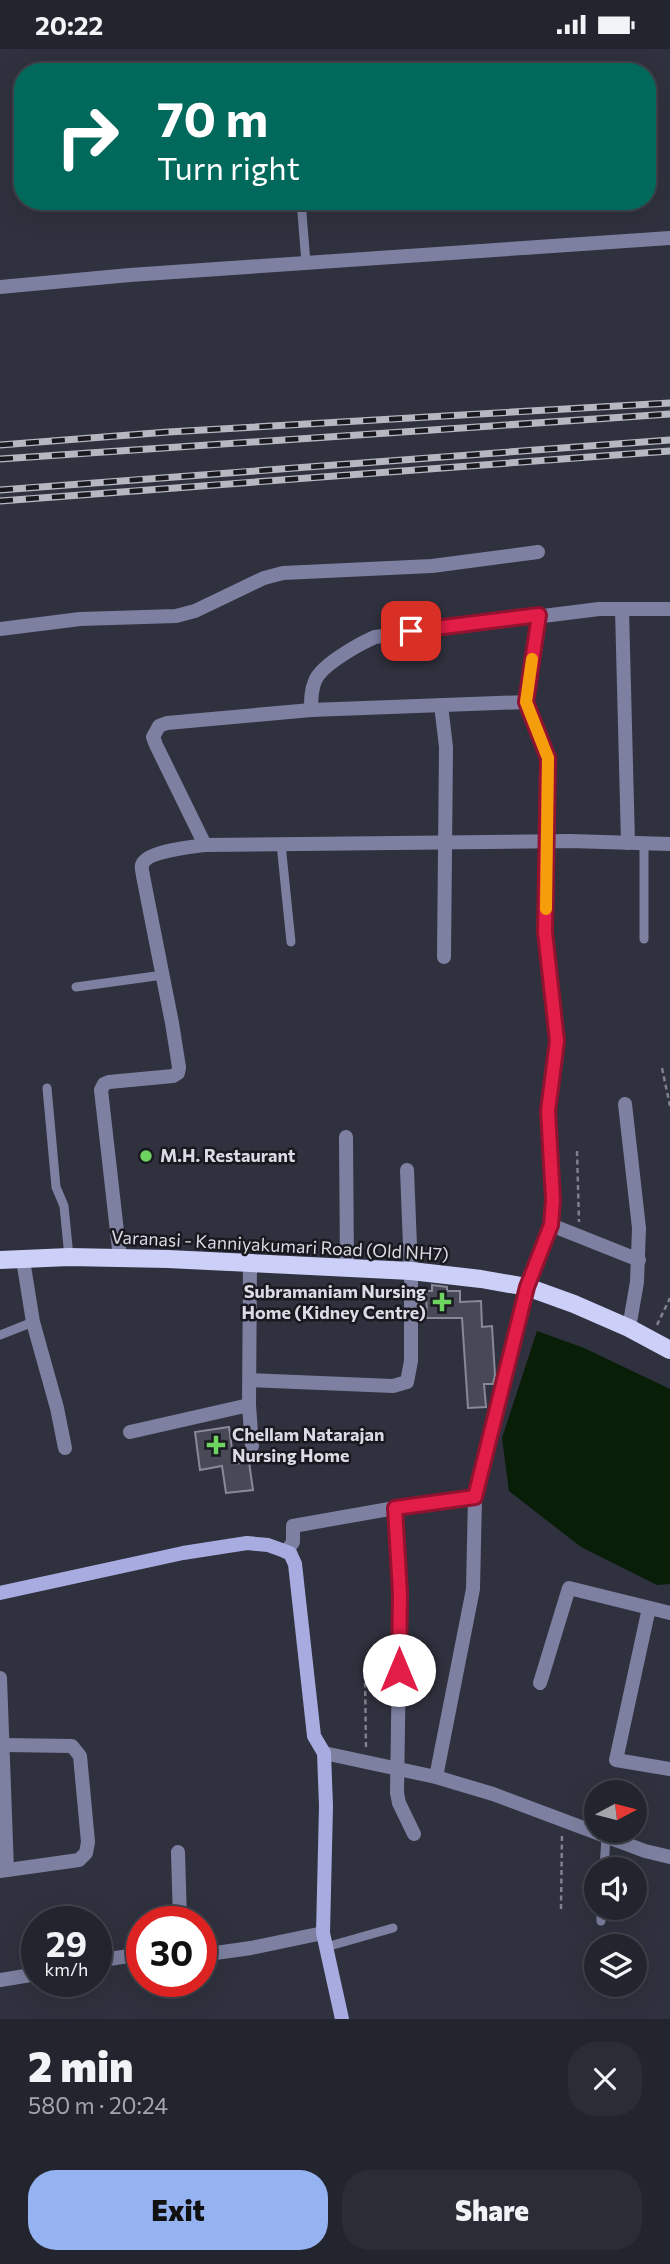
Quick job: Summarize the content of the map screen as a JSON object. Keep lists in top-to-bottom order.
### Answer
{
  "streets": {
    "main road": ["Varanasi - Kanniyakumari Road (Old NH7)"]
  },
  "places": {
    "other": ["M.H. Restaurant"],
    "health": ["Subramaniam Nursing Home (Kidney Centre)", "Chellam Natarajan Nursing Home"]
  },
  "north": "right",
  "page": {
    "status": "20:22",
    "turn": ["70 m", "Turn right"],
    "speed": "29 km/h",
    "limit": "30",
    "heading": ["2 min", "580 m · 20:24"],
    "buttons": ["Exit", "Share"]
  }
}
